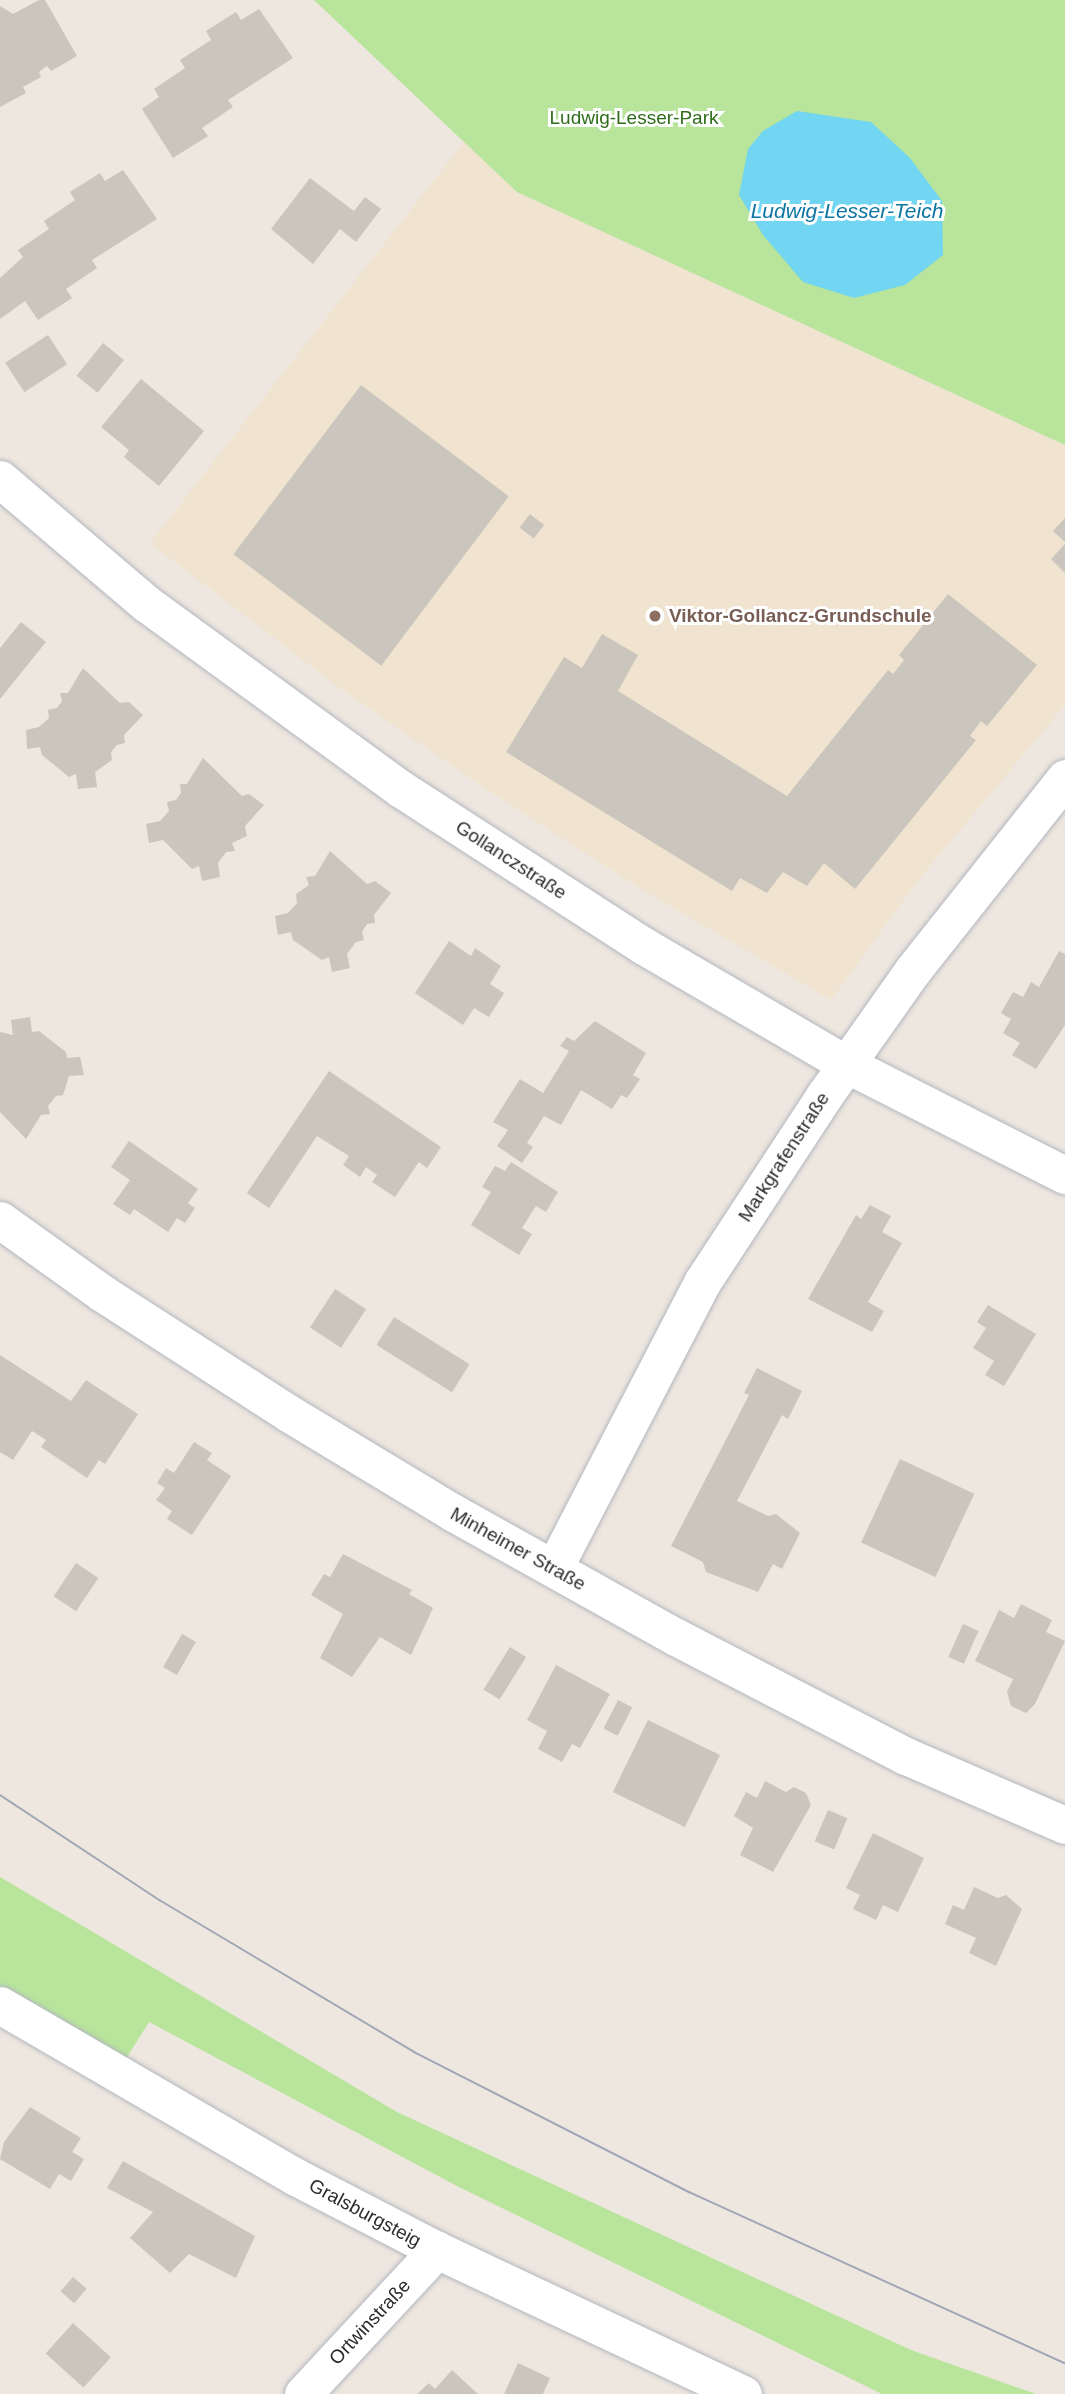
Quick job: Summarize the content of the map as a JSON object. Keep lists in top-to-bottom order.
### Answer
{
  "streets": {
    "street": [
      "Gollanczstraße",
      "Markgrafenstraße",
      "Minheimer Straße",
      "Gralsburgsteig",
      "Ortwinstraße"
    ]
  },
  "crossings": [
    ["Gollanczstraße", "Markgrafenstraße"],
    ["Markgrafenstraße", "Minheimer Straße"],
    ["Gralsburgsteig", "Ortwinstraße"]
  ],
  "water": ["Ludwig-Lesser-Teich"],
  "parks": ["Ludwig-Lesser-Park"],
  "places": ["Viktor-Gollancz-Grundschule"]
}
